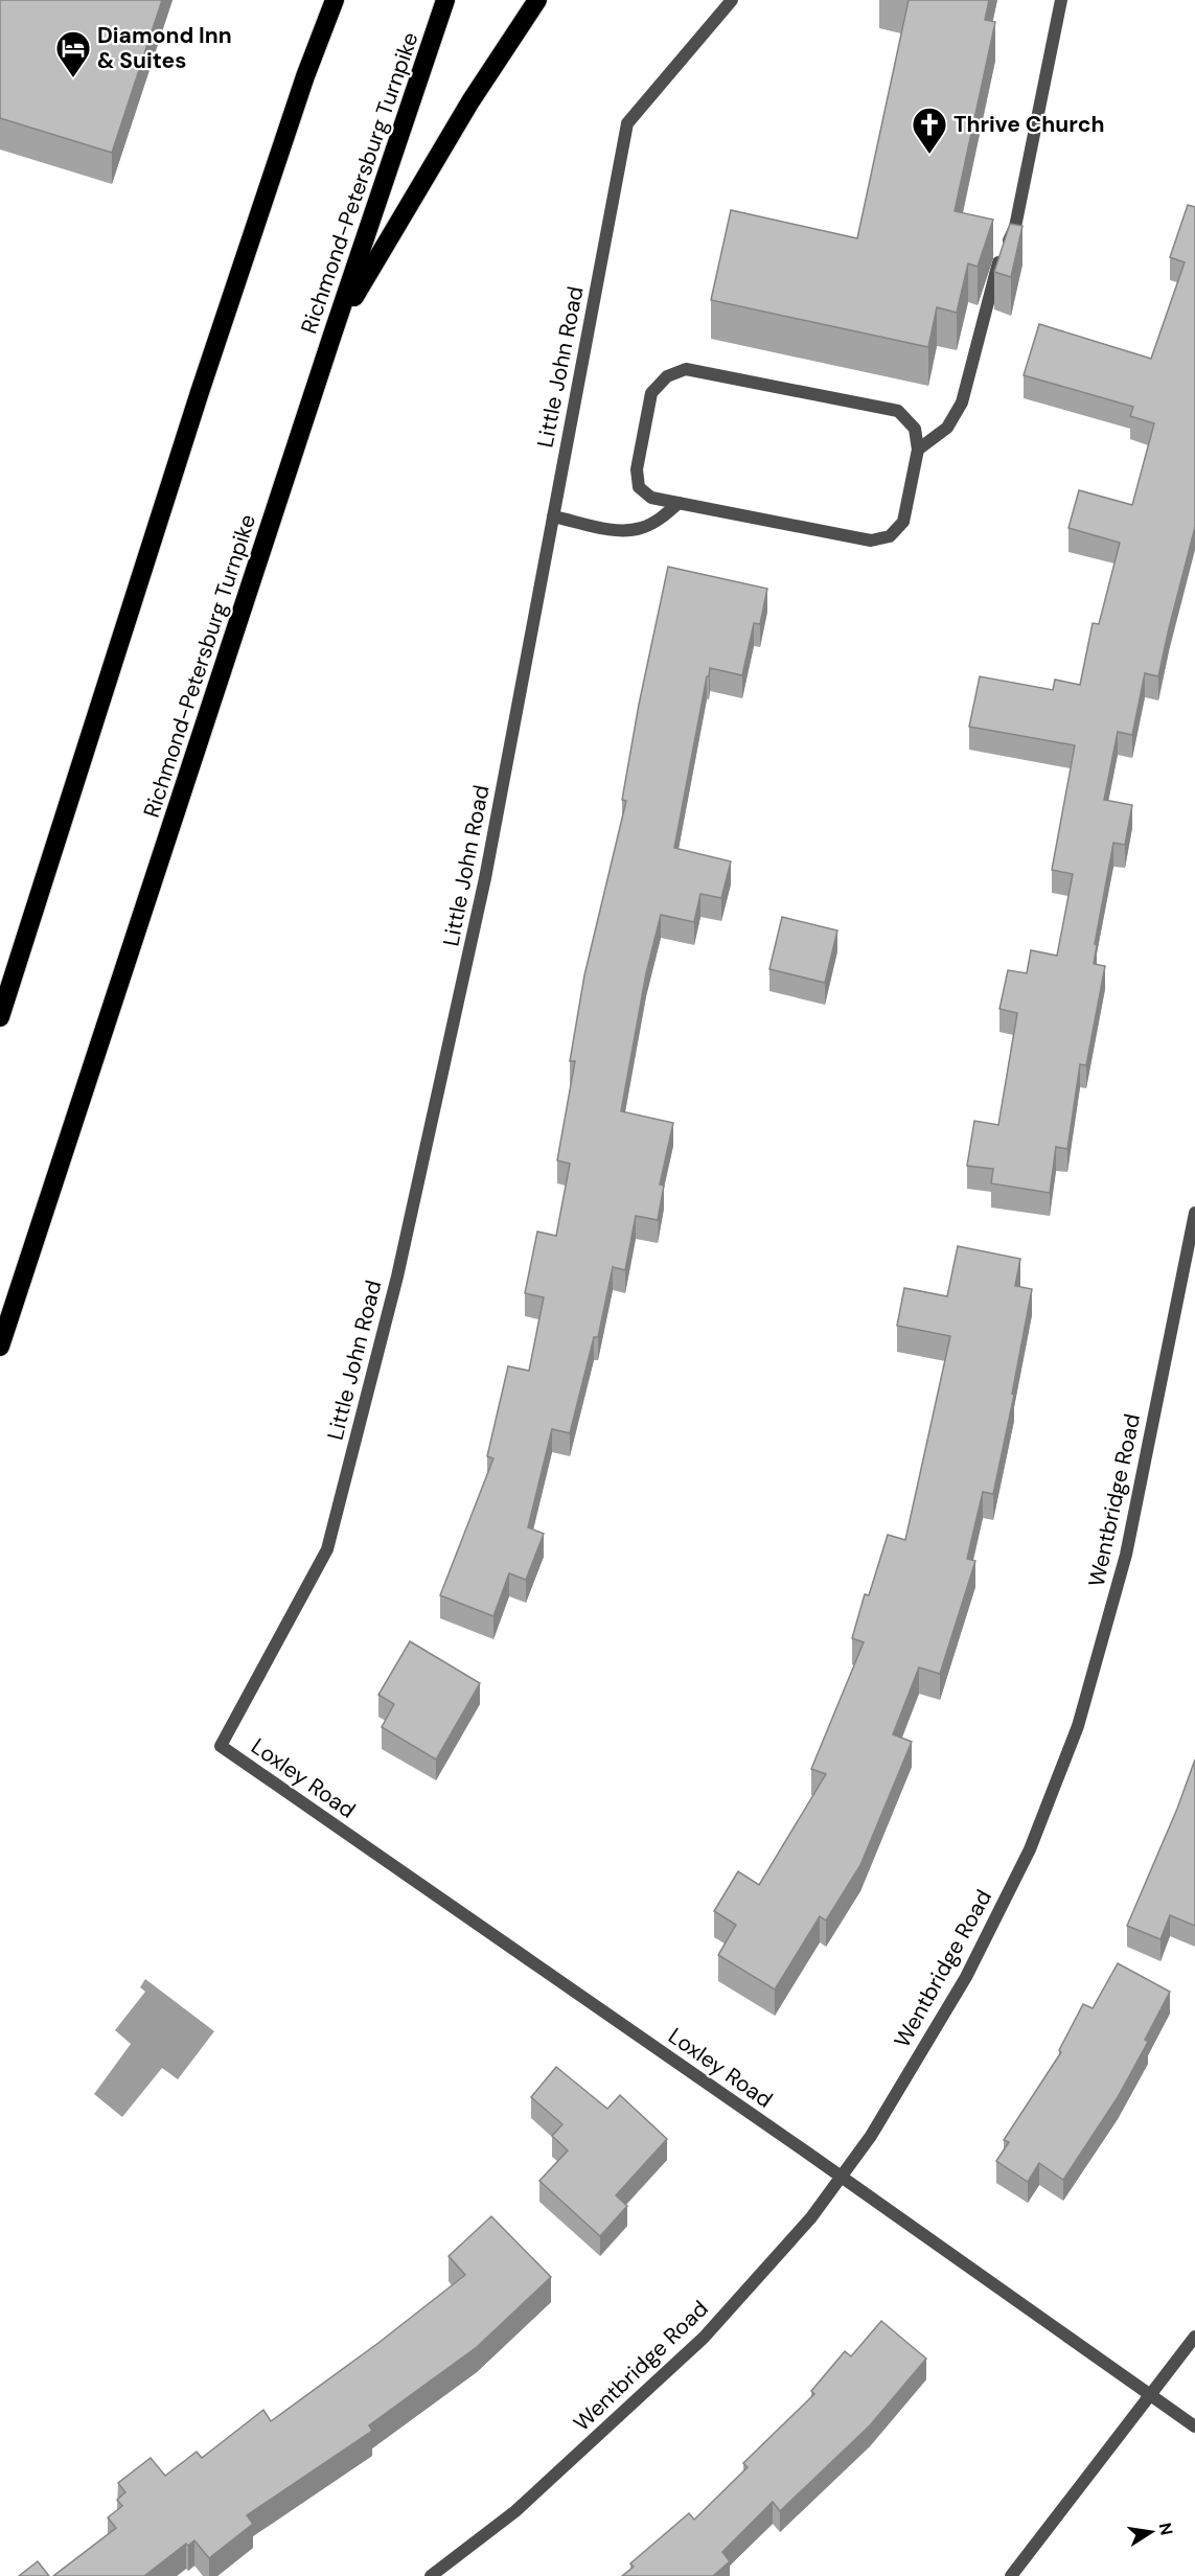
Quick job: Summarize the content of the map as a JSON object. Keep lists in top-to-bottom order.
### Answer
{
  "streets": {
    "highway": ["Richmond-Petersburg Turnpike"],
    "street": ["Little John Road", "Wentbridge Road", "Loxley Road"]
  },
  "crossings": [
    ["Little John Road", "Loxley Road"],
    ["Wentbridge Road", "Loxley Road"]
  ],
  "places": {
    "hotel": ["Diamond Inn & Suites"],
    "church": ["Thrive Church"]
  },
  "north": "right"
}
